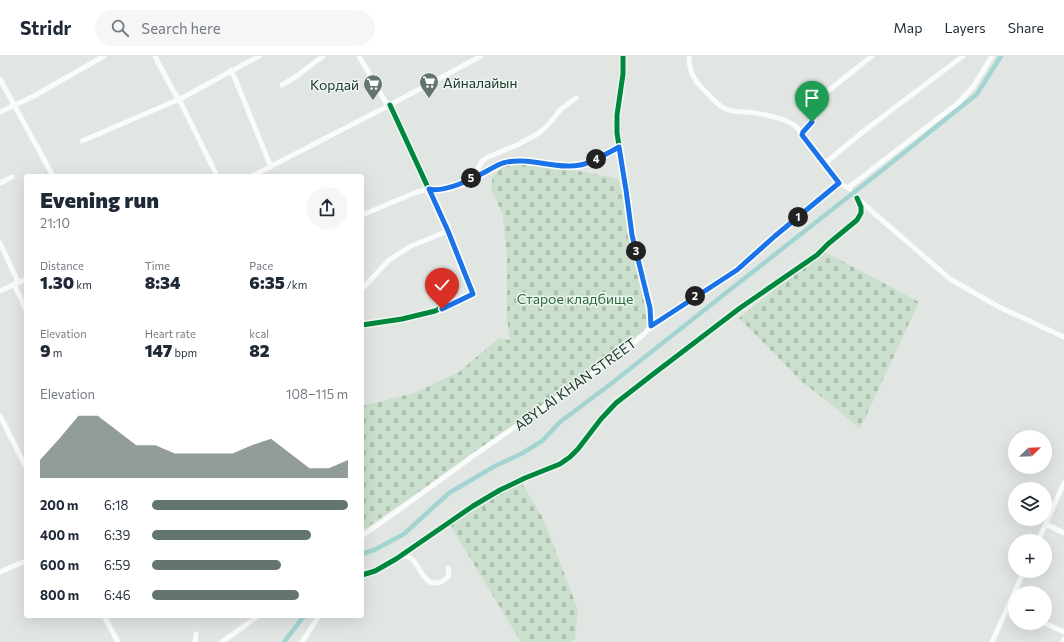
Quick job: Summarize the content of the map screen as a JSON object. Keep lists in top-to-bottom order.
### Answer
{
  "streets": {
    "street": ["ABYLAI KHAN STREET"]
  },
  "parks": ["Старое кладбище"],
  "places": {
    "supermarket": ["Айналайын", "Кордай"]
  },
  "north": "top right",
  "page": {
    "header": "Stridr",
    "search": "Search here",
    "nav": ["Map", "Layers", "Share"],
    "pins": [
      "4",
      "5",
      "1",
      "3",
      "2"
    ],
    "heading": ["Evening run", "21:10"],
    "stats": [
      ["Distance", "1.30 km"],
      ["Time", "8:34"],
      ["Pace", "6:35 /km"],
      ["Elevation", "9 m"],
      ["Heart rate", "147 bpm"],
      ["kcal", "82"]
    ],
    "chart": ["Elevation", "108–115 m"],
    "map_buttons": ["+", "−"],
    "list": [
      {
        "name": "200 m",
        "note": "6:18"
      },
      {
        "name": "400 m",
        "note": "6:39"
      },
      {
        "name": "600 m",
        "note": "6:59"
      },
      {
        "name": "800 m",
        "note": "6:46"
      }
    ]
  }
}
